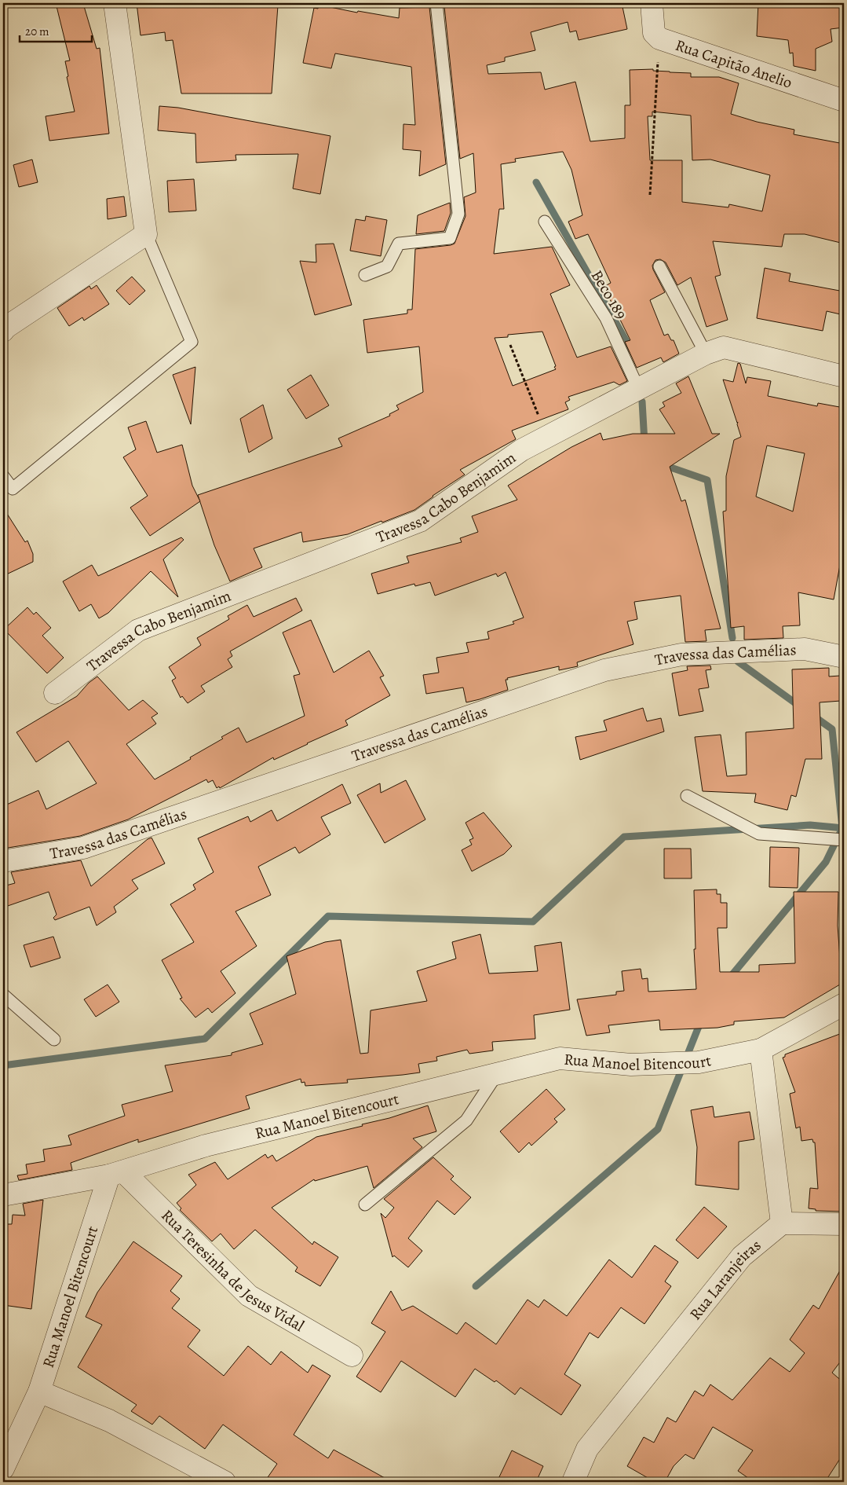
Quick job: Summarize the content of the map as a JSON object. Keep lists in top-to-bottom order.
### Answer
{
  "streets": {
    "street": [
      "Rua Capitão Anelio",
      "Travessa Cabo Benjamim",
      "Travessa das Camélias",
      "Rua Manoel Bitencourt",
      "Rua Teresinha de Jesus Vidal",
      "Rua Laranjeiras"
    ],
    "lane": ["Beco 189"]
  },
  "crossings": [
    ["Beco 189", "Travessa Cabo Benjamim"],
    ["Rua Manoel Bitencourt", "Rua Teresinha de Jesus Vidal"]
  ],
  "scale_bar": "20 m"
}
